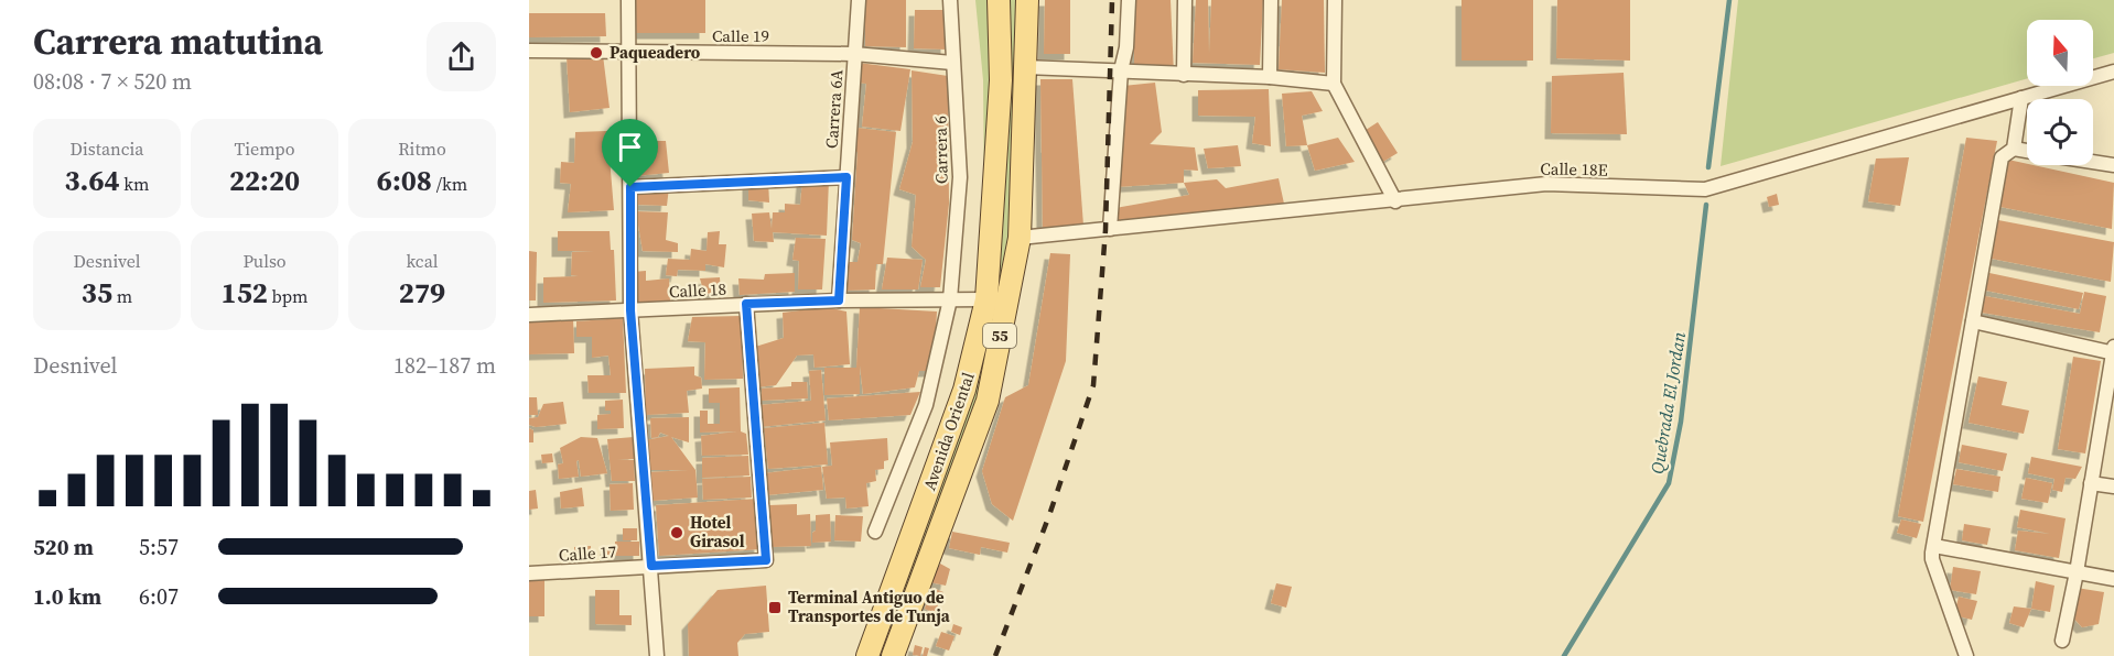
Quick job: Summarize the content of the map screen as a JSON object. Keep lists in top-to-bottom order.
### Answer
{
  "streets": {
    "main road": ["55", "Avenida Oriental"],
    "street": [
      "Calle 19",
      "Carrera 6A",
      "Carrera 6",
      "Calle 18E",
      "Calle 18",
      "Calle 17"
    ]
  },
  "crossings": [
    ["Calle 19", "Carrera 6A"],
    ["Calle 19", "Carrera 6"],
    ["Carrera 6A", "Calle 18"],
    ["Carrera 6", "Calle 18"],
    ["Calle 18E", "Avenida Oriental"],
    ["Calle 18", "Avenida Oriental"],
    ["Calle 18", "Calle 17"]
  ],
  "water": ["Quebrada El Jordan"],
  "places": {
    "other": ["Paqueadero", "Hotel Girasol"],
    "transit": ["Terminal Antiguo de Transportes de Tunja"]
  },
  "north": "top",
  "page": {
    "heading": ["Carrera matutina", "08:08 · 7 × 520 m"],
    "stats": [
      ["Distancia", "3.64 km"],
      ["Tiempo", "22:20"],
      ["Ritmo", "6:08 /km"],
      ["Desnivel", "35 m"],
      ["Pulso", "152 bpm"],
      ["kcal", "279"]
    ],
    "chart": ["Desnivel", "182–187 m"],
    "list": [
      {
        "name": "520 m",
        "note": "5:57"
      },
      {
        "name": "1.0 km",
        "note": "6:07"
      }
    ]
  }
}
